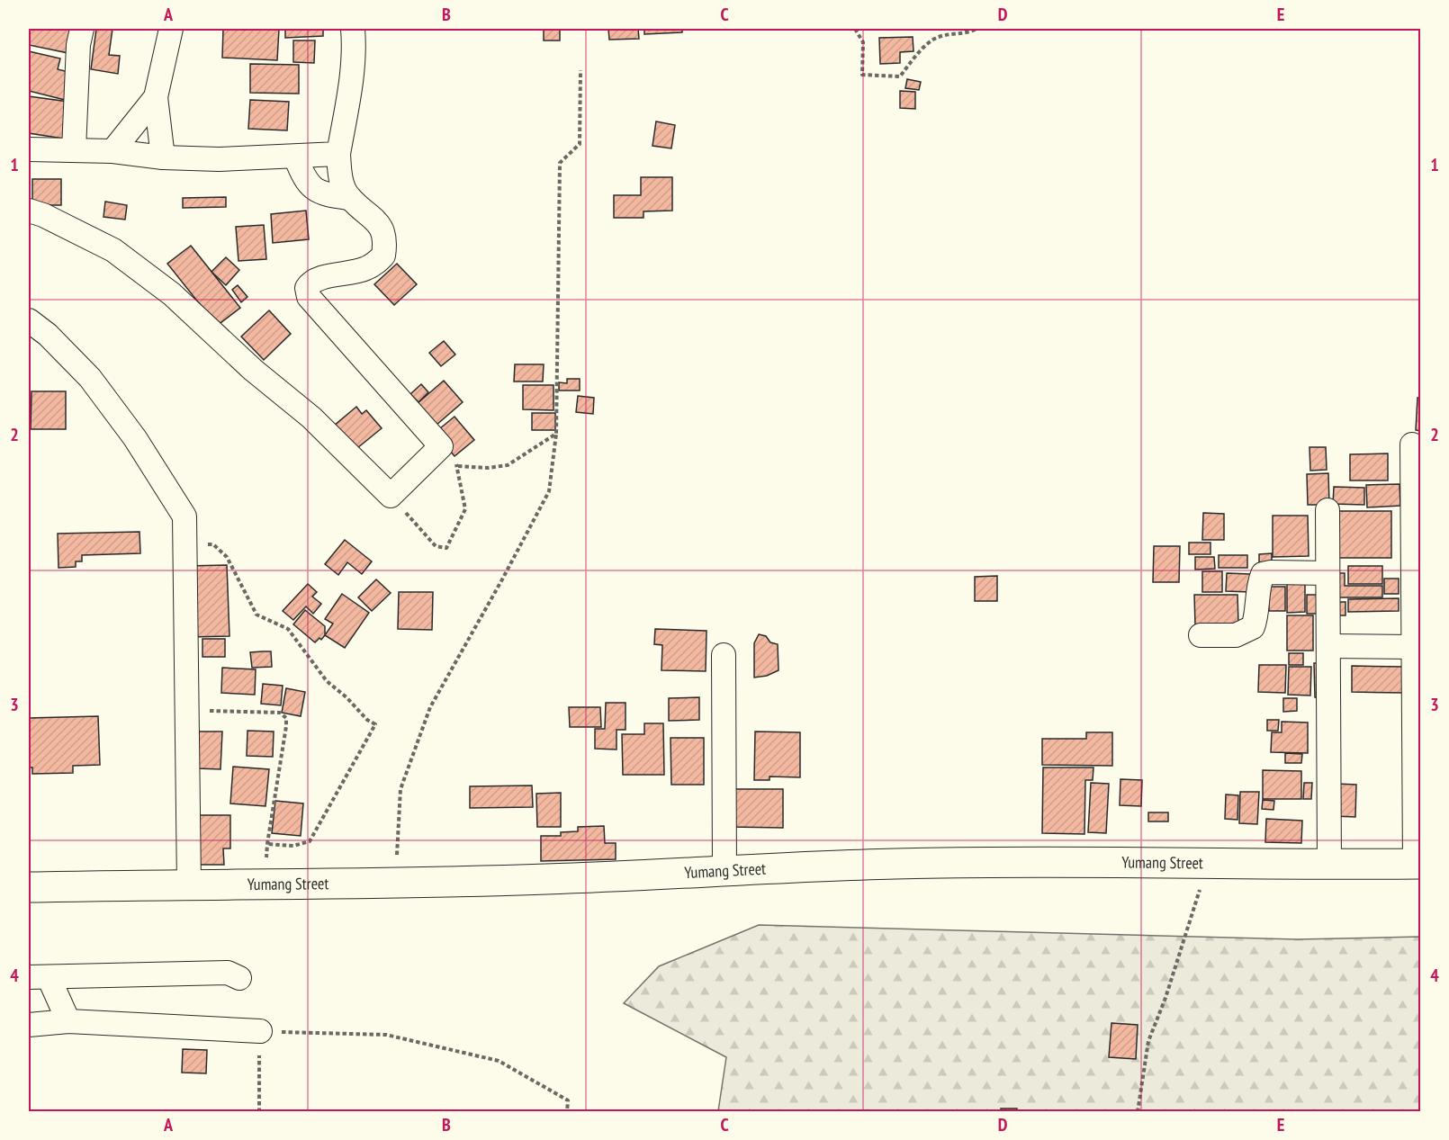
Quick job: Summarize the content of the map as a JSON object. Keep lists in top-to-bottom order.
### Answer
{
  "streets": {
    "main road": ["Yumang Street"]
  },
  "grid": {
    "columns": [
      "A",
      "B",
      "C",
      "D",
      "E"
    ],
    "rows": [
      "1",
      "2",
      "3",
      "4"
    ]
  }
}
